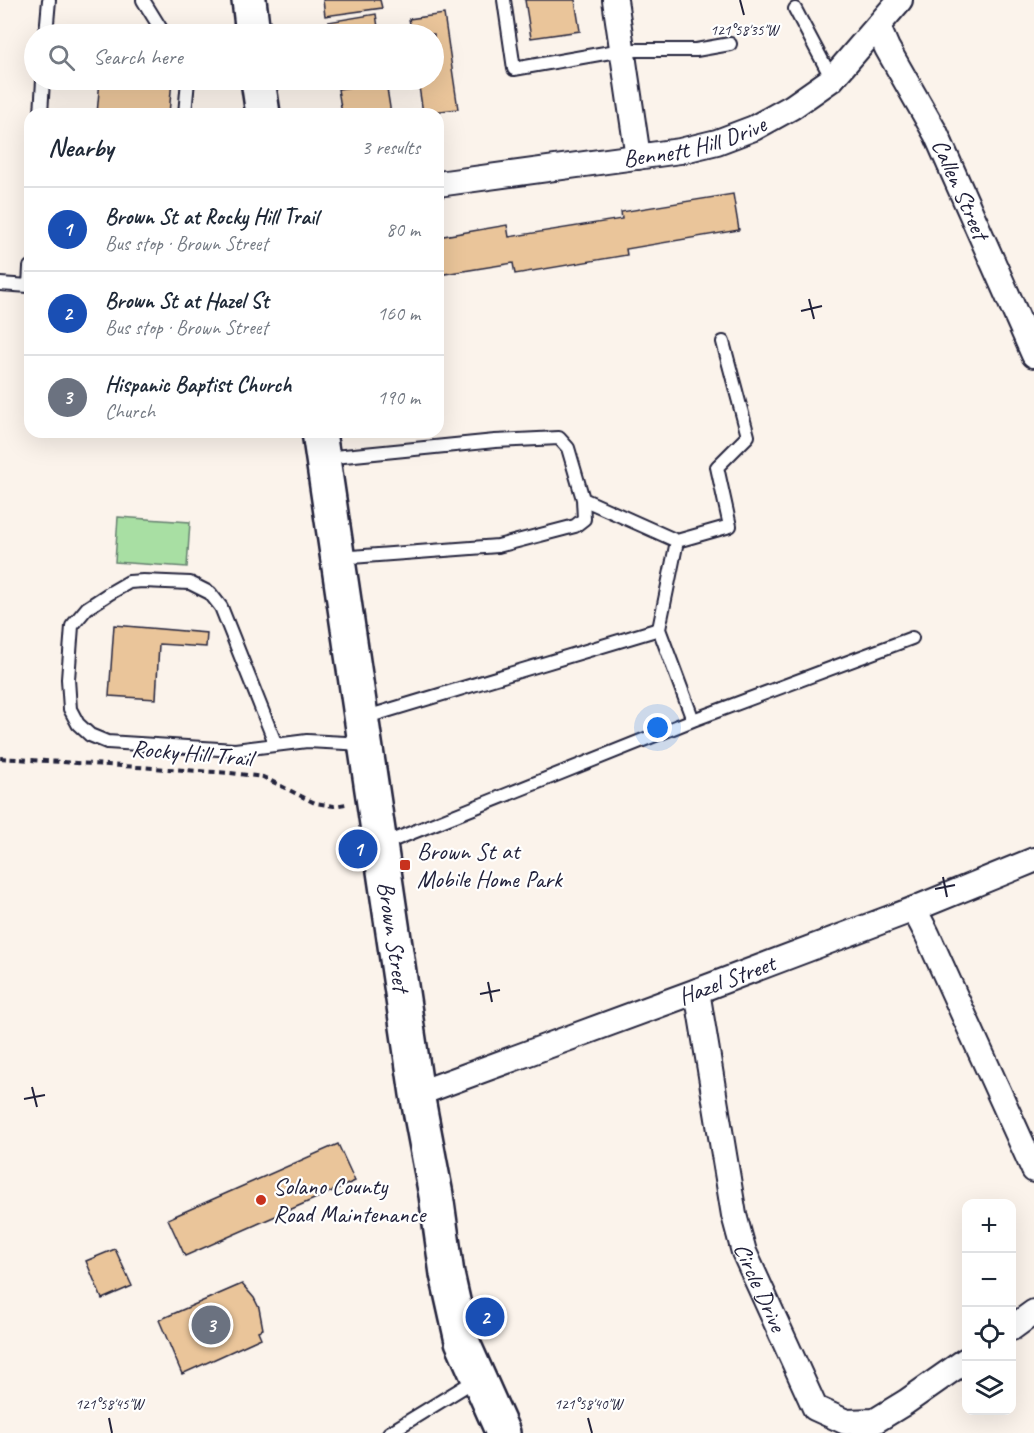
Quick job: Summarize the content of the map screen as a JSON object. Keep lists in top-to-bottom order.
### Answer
{
  "streets": {
    "street": [
      "Bennett Hill Drive",
      "Callen Street",
      "Brown Street",
      "Hazel Street",
      "Circle Drive"
    ],
    "path": ["Rocky Hill Trail"]
  },
  "crossings": [
    ["Bennett Hill Drive", "Callen Street"],
    ["Rocky Hill Trail", "Brown Street"],
    ["Brown Street", "Hazel Street"],
    ["Hazel Street", "Circle Drive"]
  ],
  "places": {
    "transit": ["Brown St at Mobile Home Park"],
    "other": ["Solano County Road Maintenance"]
  },
  "page": {
    "search": "Search here",
    "heading": ["Nearby", "3 results"],
    "list": [
      {
        "mark": "1",
        "name": "Brown St at Rocky Hill Trail",
        "note": "Bus stop · Brown Street",
        "value": "80 m"
      },
      {
        "mark": "2",
        "name": "Brown St at Hazel St",
        "note": "Bus stop · Brown Street",
        "value": "160 m"
      },
      {
        "mark": "3",
        "name": "Hispanic Baptist Church",
        "note": "Church",
        "value": "190 m"
      }
    ],
    "pins": ["1", "2", "3"],
    "map_buttons": ["+", "−"]
  },
  "coordinates": ["121°58'35\"W", "121°58'45\"W", "121°58'40\"W"]
}
